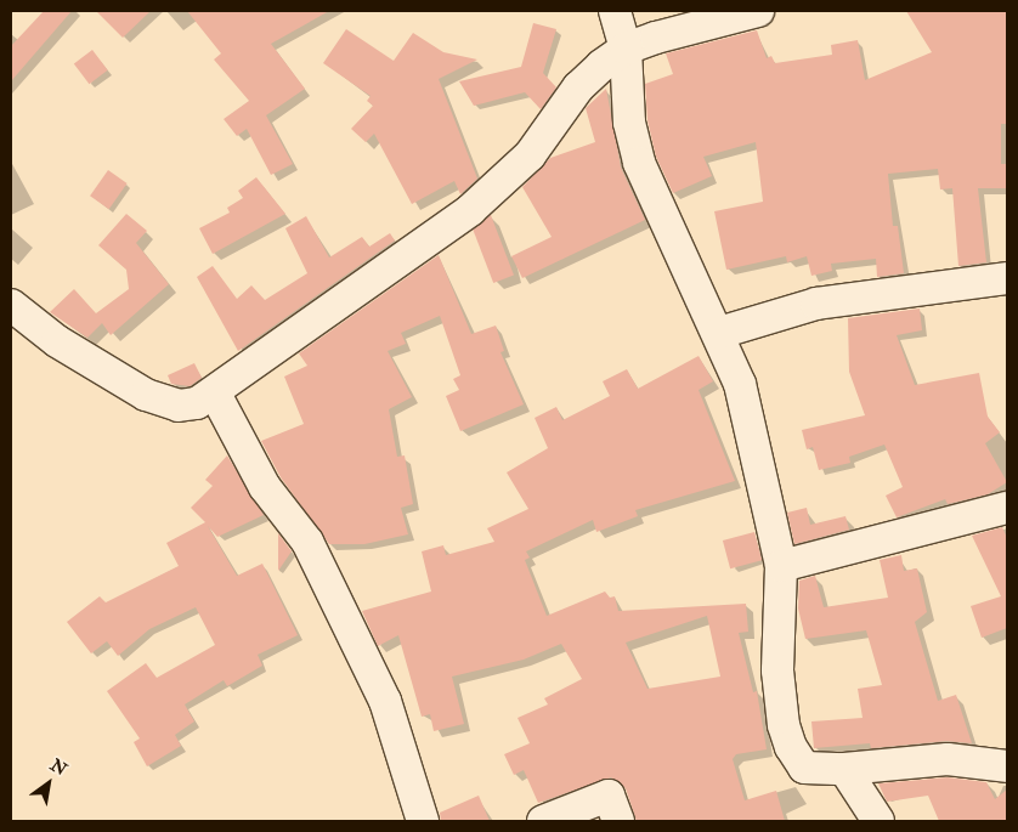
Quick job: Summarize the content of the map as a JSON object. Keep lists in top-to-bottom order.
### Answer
{
  "north": "top right"
}
